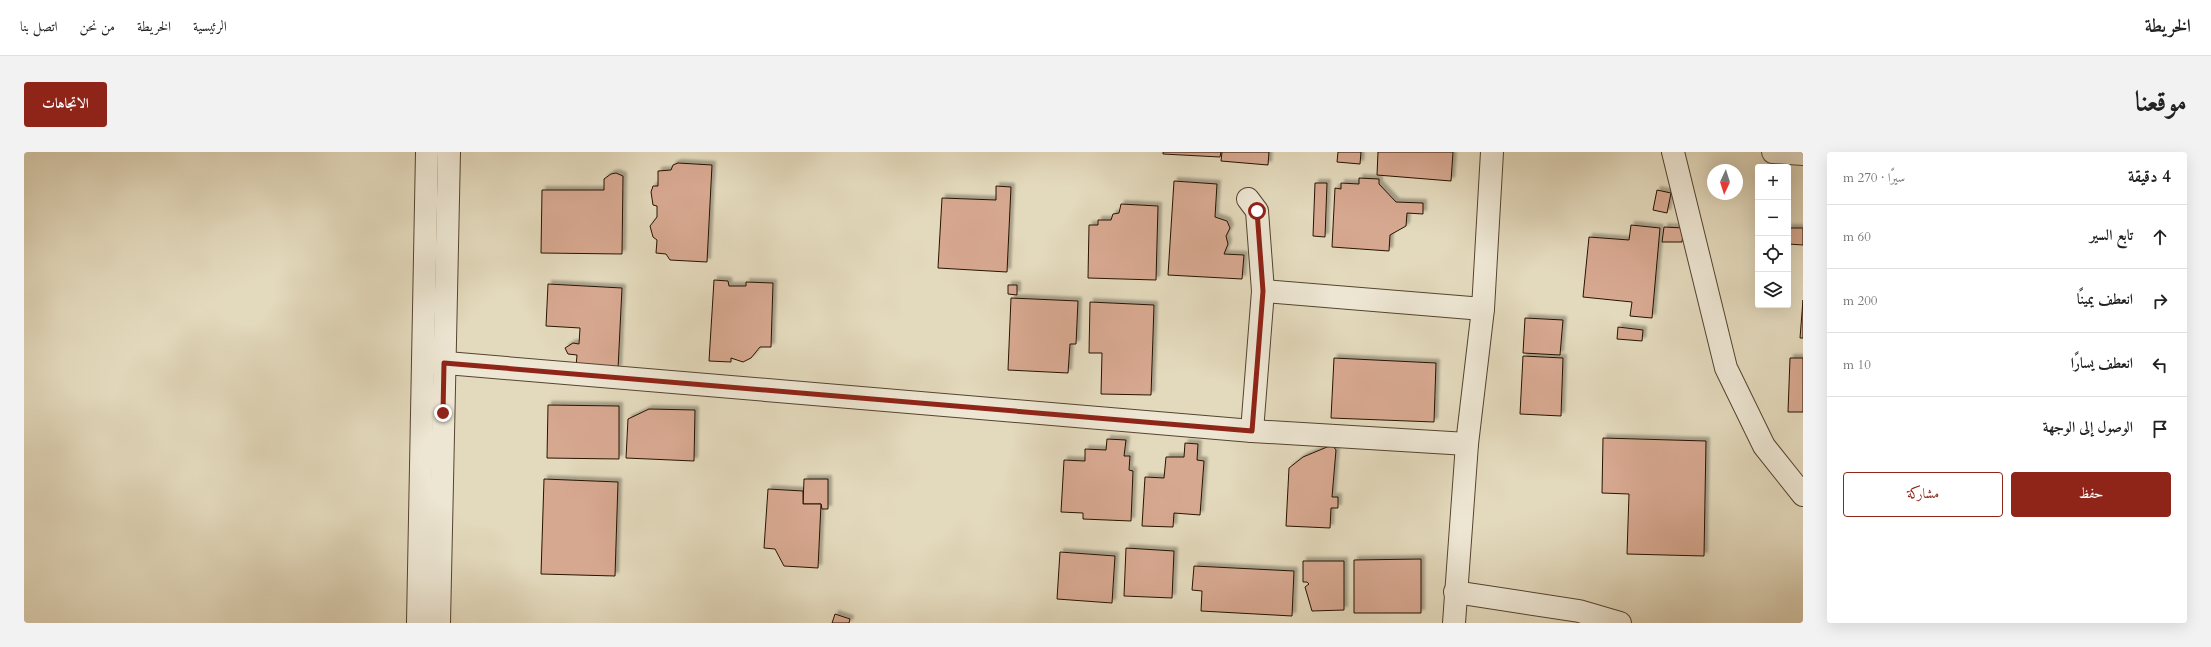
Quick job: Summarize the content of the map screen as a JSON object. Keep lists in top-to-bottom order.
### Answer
{
  "north": "bottom",
  "page": {
    "header": "الخريطة",
    "nav": [
      "الرئيسية",
      "الخريطة",
      "من نحن",
      "اتصل بنا"
    ],
    "title": "موقعنا",
    "buttons": [
      "الاتجاهات",
      ["حفظ", "مشاركة"]
    ],
    "heading": ["4 دقيقة", "سيرًا · 270 m"],
    "map_buttons": ["+", "−"],
    "list": [
      ["تابع السير", "60 m"],
      ["انعطف يمينًا", "200 m"],
      ["انعطف يسارًا", "10 m"],
      "الوصول إلى الوجهة"
    ]
  }
}
